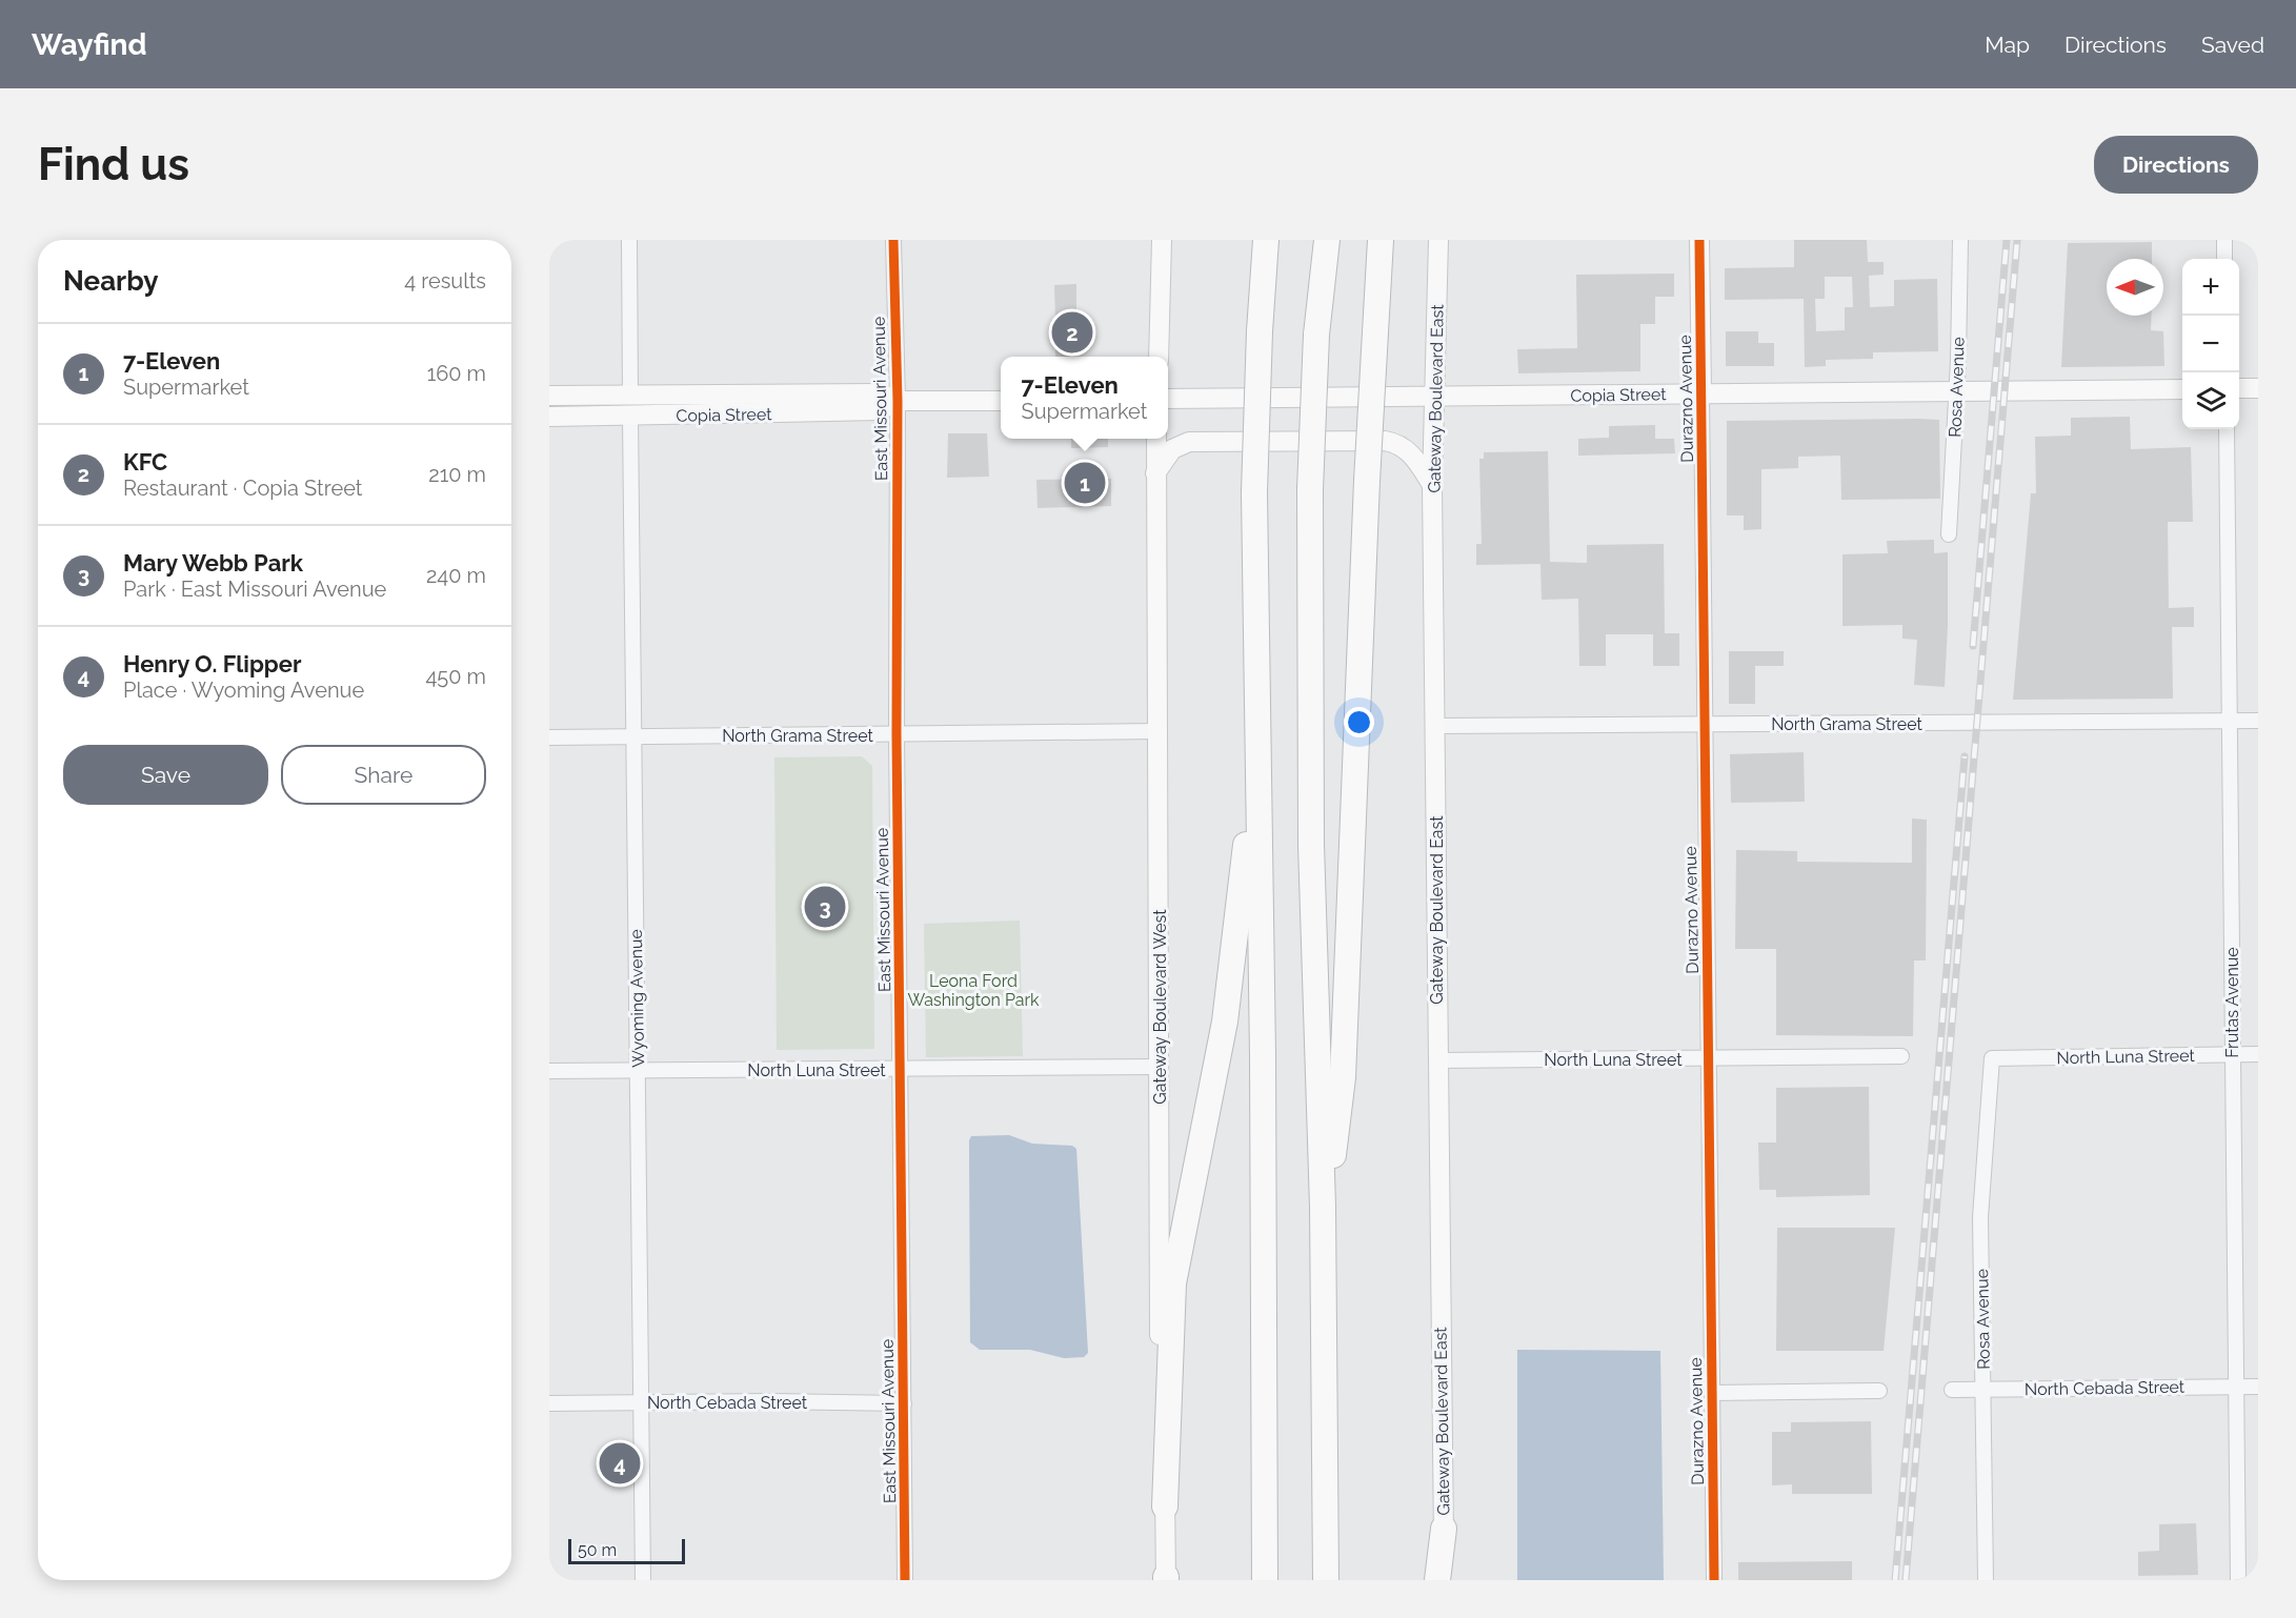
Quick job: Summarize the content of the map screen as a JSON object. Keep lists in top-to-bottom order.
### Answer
{
  "streets": {
    "main road": [
      "Copia Street",
      "Gateway Boulevard East",
      "Durazno Avenue",
      "Gateway Boulevard West"
    ],
    "street": [
      "Rosa Avenue",
      "East Missouri Avenue",
      "North Grama Street",
      "Wyoming Avenue",
      "Frutas Avenue",
      "North Luna Street",
      "North Cebada Street"
    ]
  },
  "crossings": [
    ["Rosa Avenue", "Copia Street"],
    ["Rosa Avenue", "North Luna Street"],
    ["Rosa Avenue", "North Cebada Street"],
    ["Copia Street", "East Missouri Avenue"],
    ["Copia Street", "Gateway Boulevard East"],
    ["Copia Street", "Durazno Avenue"],
    ["Copia Street", "Wyoming Avenue"],
    ["East Missouri Avenue", "North Grama Street"],
    ["East Missouri Avenue", "North Luna Street"],
    ["East Missouri Avenue", "North Cebada Street"],
    ["Gateway Boulevard East", "North Grama Street"],
    ["Gateway Boulevard East", "North Luna Street"],
    ["Durazno Avenue", "North Grama Street"],
    ["Durazno Avenue", "North Luna Street"],
    ["North Grama Street", "Wyoming Avenue"],
    ["North Grama Street", "Frutas Avenue"],
    ["North Grama Street", "Gateway Boulevard West"],
    ["Wyoming Avenue", "North Luna Street"],
    ["Wyoming Avenue", "North Cebada Street"],
    ["Frutas Avenue", "North Luna Street"],
    ["Frutas Avenue", "North Cebada Street"],
    ["Gateway Boulevard West", "North Luna Street"]
  ],
  "parks": ["Leona Ford Washington Park"],
  "scale_bar": "50 m",
  "north": "left",
  "page": {
    "header": "Wayfind",
    "nav": ["Map", "Directions", "Saved"],
    "buttons": [
      "Directions",
      ["Save", "Share"]
    ],
    "title": "Find us",
    "heading": ["Nearby", "4 results"],
    "map_buttons": ["+", "−"],
    "pins": [
      "2",
      "1",
      "3",
      "4"
    ],
    "list": [
      {
        "mark": "1",
        "name": "7-Eleven",
        "note": "Supermarket",
        "value": "160 m"
      },
      {
        "mark": "2",
        "name": "KFC",
        "note": "Restaurant · Copia Street",
        "value": "210 m"
      },
      {
        "mark": "3",
        "name": "Mary Webb Park",
        "note": "Park · East Missouri Avenue",
        "value": "240 m"
      },
      {
        "mark": "4",
        "name": "Henry O. Flipper",
        "note": "Place · Wyoming Avenue",
        "value": "450 m"
      }
    ],
    "popup": ["7-Eleven", "Supermarket"],
    "scale": "50 m"
  }
}
